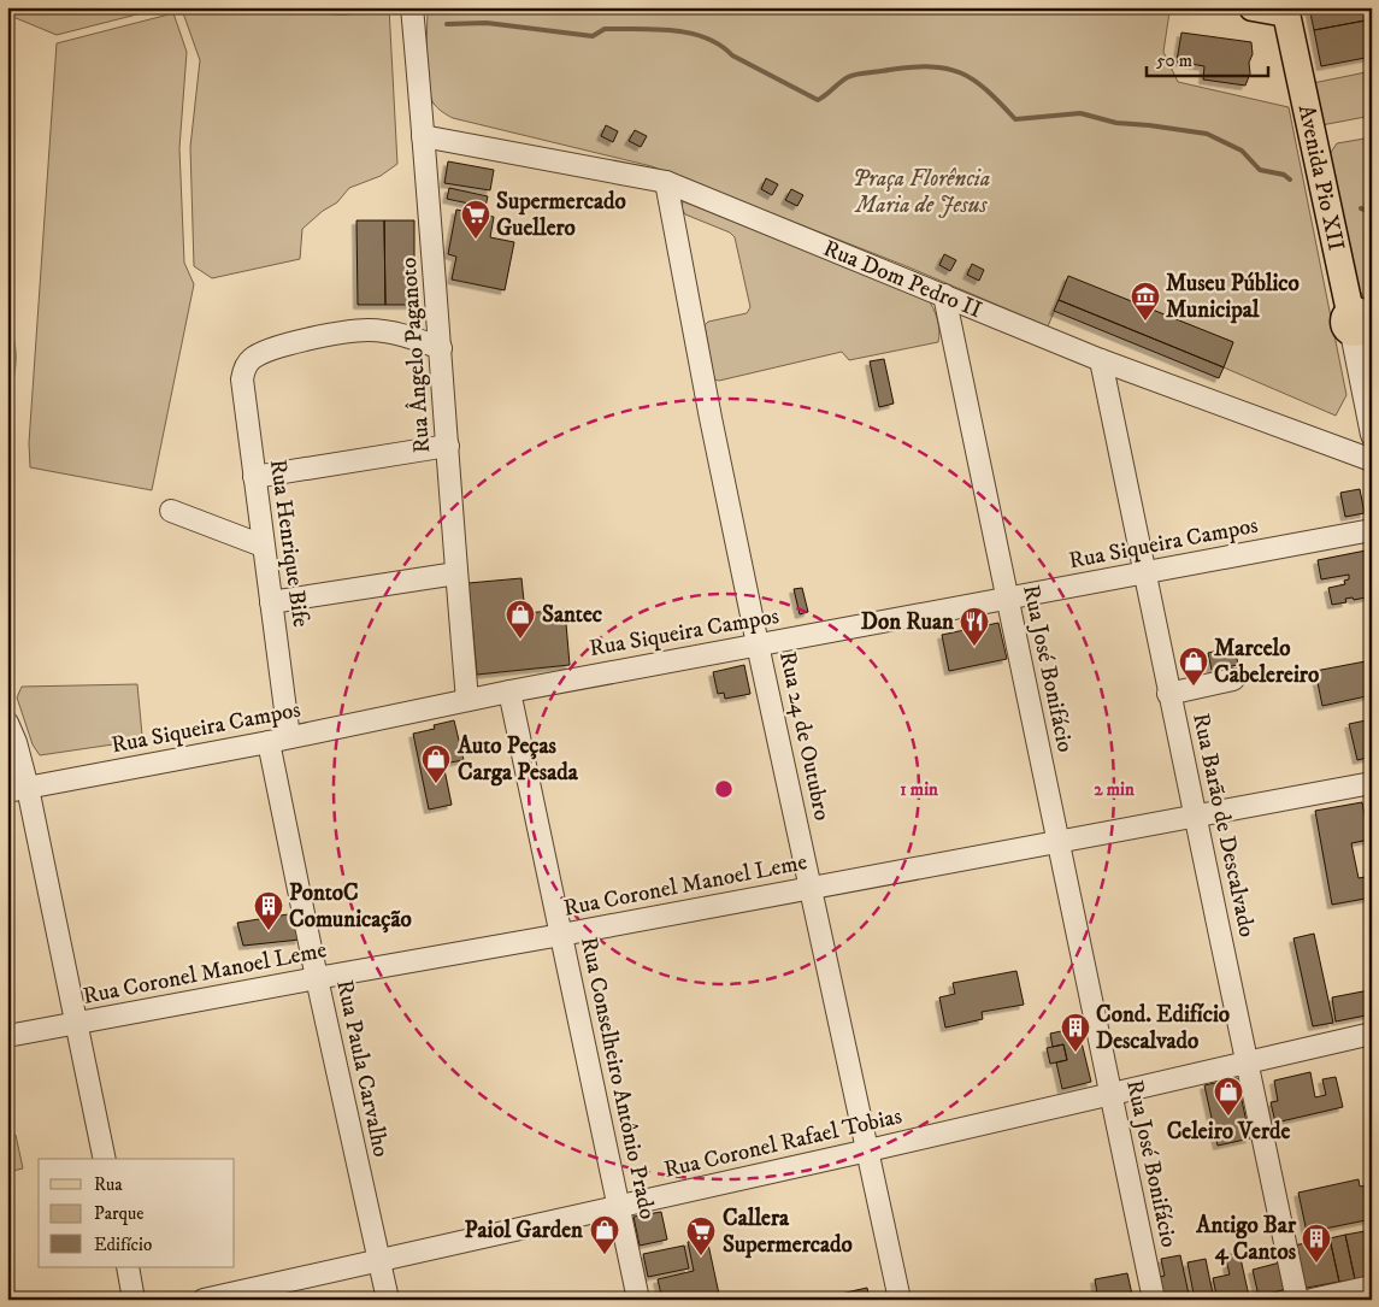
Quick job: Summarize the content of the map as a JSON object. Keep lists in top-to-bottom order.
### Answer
{
  "streets": {
    "main road": ["Avenida Pio XII"],
    "street": [
      "Rua Dom Pedro II",
      "Rua Ângelo Paganoto",
      "Rua Henrique Bife",
      "Rua Siqueira Campos",
      "Rua José Bonifácio",
      "Rua 24 de Outubro",
      "Rua Barão de Descalvado",
      "Rua Coronel Manoel Leme",
      "Rua Paula Carvalho",
      "Rua Conselheiro Antônio Prado",
      "Rua Coronel Rafael Tobias"
    ]
  },
  "crossings": [
    ["Rua Dom Pedro II", "Rua Ângelo Paganoto"],
    ["Rua Dom Pedro II", "Rua José Bonifácio"],
    ["Rua Dom Pedro II", "Rua 24 de Outubro"],
    ["Rua Dom Pedro II", "Rua Barão de Descalvado"],
    ["Rua Ângelo Paganoto", "Rua Henrique Bife"],
    ["Rua Ângelo Paganoto", "Rua Siqueira Campos"],
    ["Rua Henrique Bife", "Rua Siqueira Campos"],
    ["Rua Henrique Bife", "Rua Paula Carvalho"],
    ["Rua Siqueira Campos", "Rua José Bonifácio"],
    ["Rua Siqueira Campos", "Rua 24 de Outubro"],
    ["Rua Siqueira Campos", "Rua Barão de Descalvado"],
    ["Rua Siqueira Campos", "Rua Paula Carvalho"],
    ["Rua Siqueira Campos", "Rua Conselheiro Antônio Prado"],
    ["Rua José Bonifácio", "Rua Coronel Manoel Leme"],
    ["Rua José Bonifácio", "Rua Coronel Rafael Tobias"],
    ["Rua 24 de Outubro", "Rua Coronel Manoel Leme"],
    ["Rua 24 de Outubro", "Rua Coronel Rafael Tobias"],
    ["Rua Barão de Descalvado", "Rua Coronel Manoel Leme"],
    ["Rua Barão de Descalvado", "Rua Coronel Rafael Tobias"],
    ["Rua Coronel Manoel Leme", "Rua Paula Carvalho"],
    ["Rua Coronel Manoel Leme", "Rua Conselheiro Antônio Prado"],
    ["Rua Paula Carvalho", "Rua Coronel Rafael Tobias"],
    ["Rua Conselheiro Antônio Prado", "Rua Coronel Rafael Tobias"]
  ],
  "parks": ["Praça Florência Maria de Jesus"],
  "places": {
    "supermarket": ["Supermercado Guellero", "Callera Supermercado"],
    "museum": ["Museu Público Municipal"],
    "shop": [
      "Santec",
      "Marcelo Cabelereiro",
      "Auto Peças Carga Pesada",
      "Celeiro Verde",
      "Paiol Garden"
    ],
    "restaurant": ["Don Ruan"],
    "building": ["PontoC Comunicação", "Cond. Edifício Descalvado", "Antigo Bar 4 Cantos"]
  },
  "legend": ["Rua", "Parque", "Edifício"],
  "scale_bar": "50 m",
  "rings": ["1 min", "2 min"]
}
